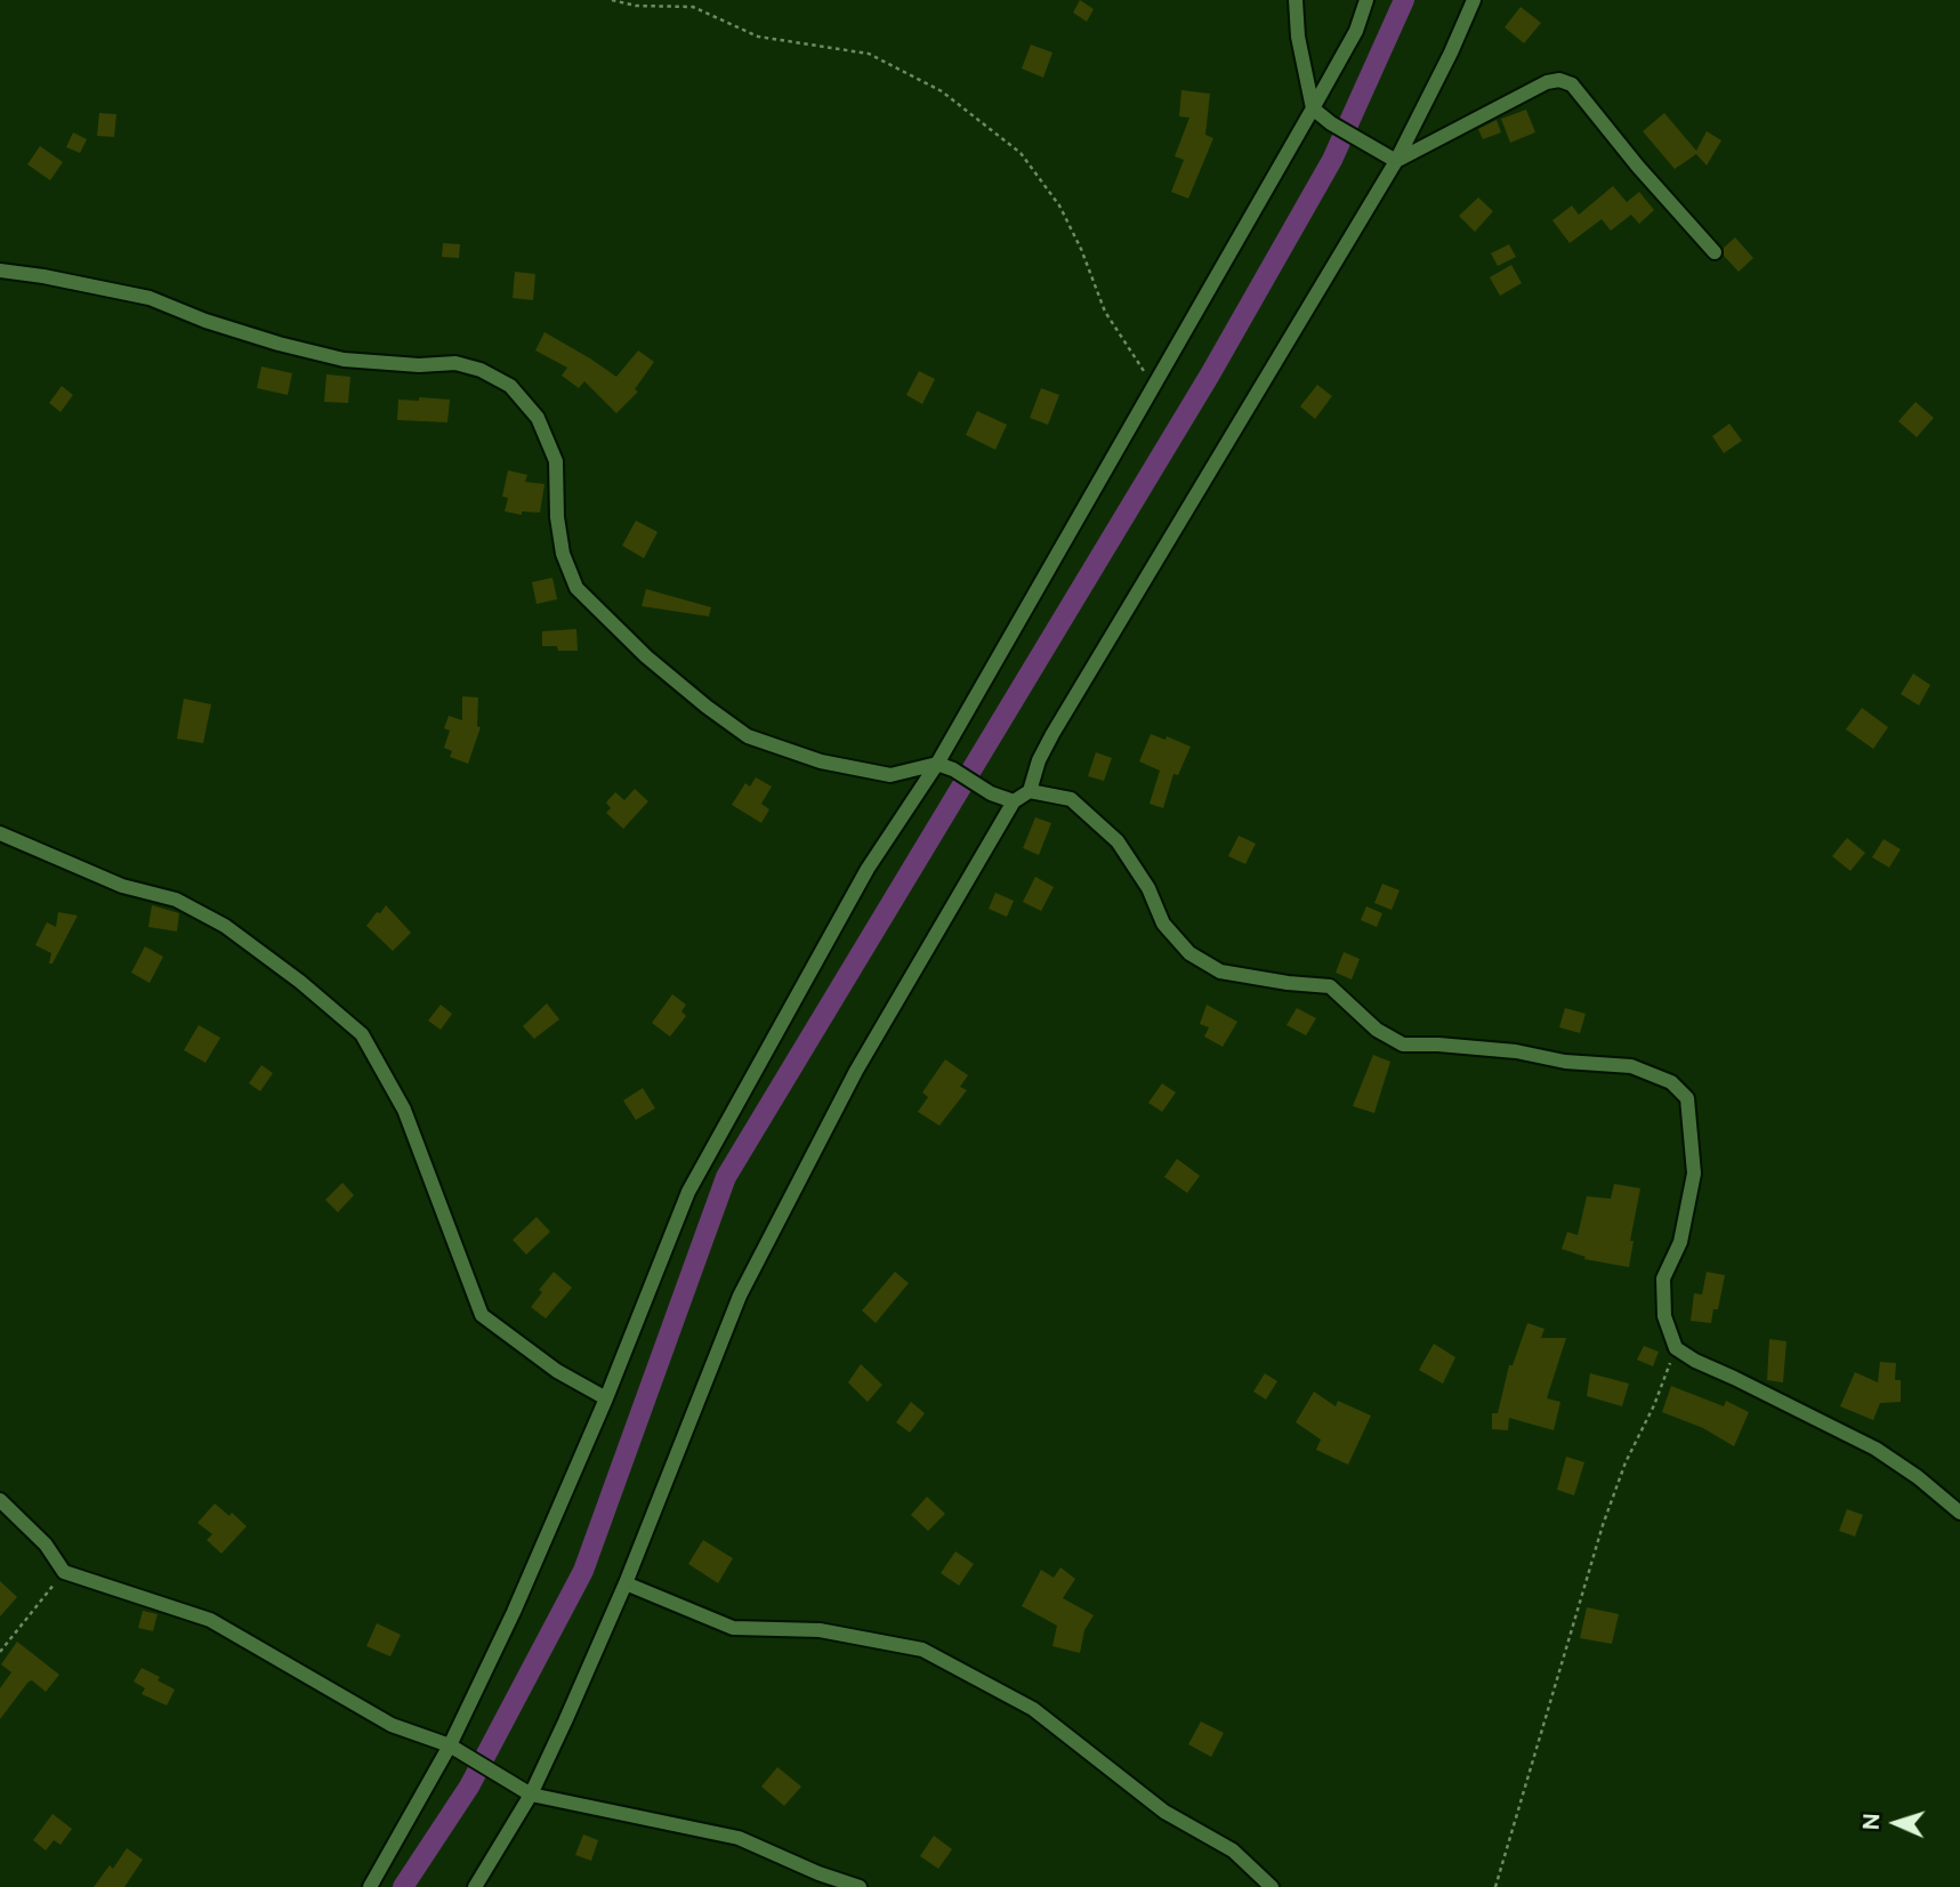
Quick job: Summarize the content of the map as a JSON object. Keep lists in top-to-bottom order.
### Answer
{
  "north": "left"
}
